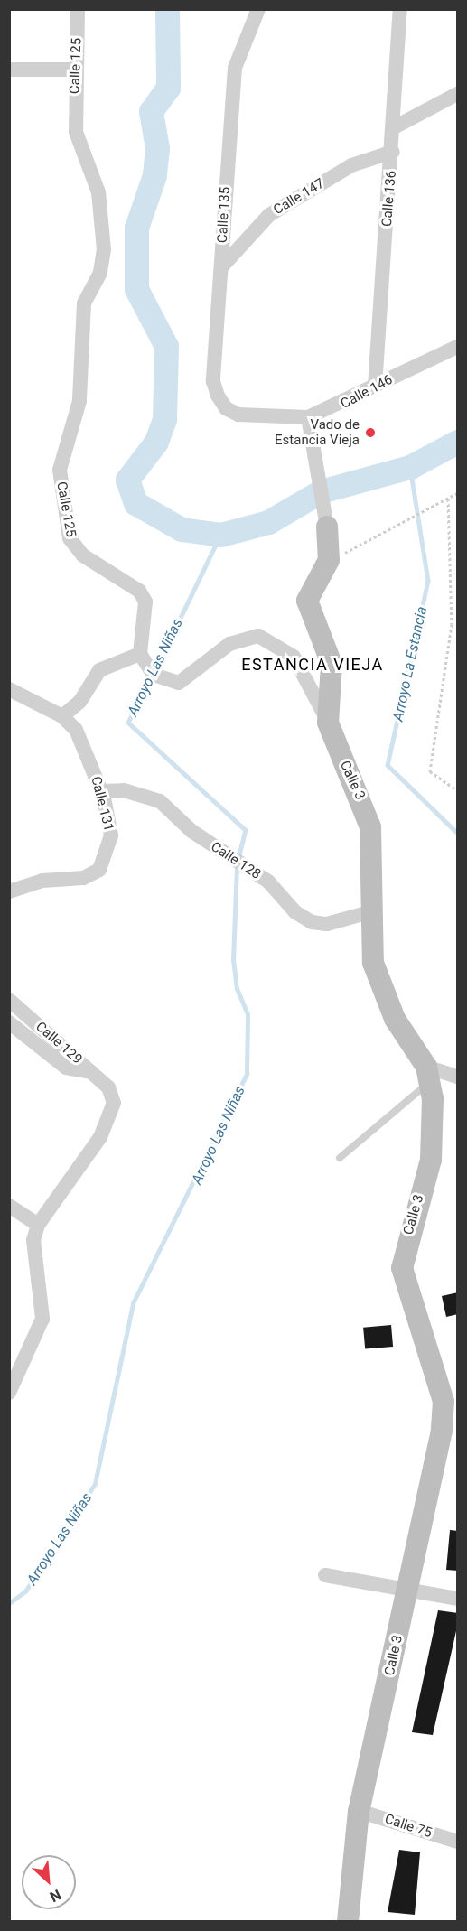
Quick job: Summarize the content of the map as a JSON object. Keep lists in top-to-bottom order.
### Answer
{
  "streets": {
    "street": [
      "Calle 125",
      "Calle 147",
      "Calle 136",
      "Calle 135",
      "Calle 146",
      "Calle 3",
      "Calle 131",
      "Calle 128",
      "Calle 129",
      "Calle 75"
    ]
  },
  "crossings": [
    ["Calle 147", "Calle 136"],
    ["Calle 147", "Calle 135"],
    ["Calle 136", "Calle 146"],
    ["Calle 135", "Calle 146"],
    ["Calle 3", "Calle 128"],
    ["Calle 3", "Calle 75"],
    ["Calle 131", "Calle 128"]
  ],
  "districts": ["ESTANCIA VIEJA"],
  "water": ["Arroyo La Estancia", "Arroyo Las Niñas"],
  "places": ["Vado de Estancia Vieja"],
  "north": "bottom right"
}
